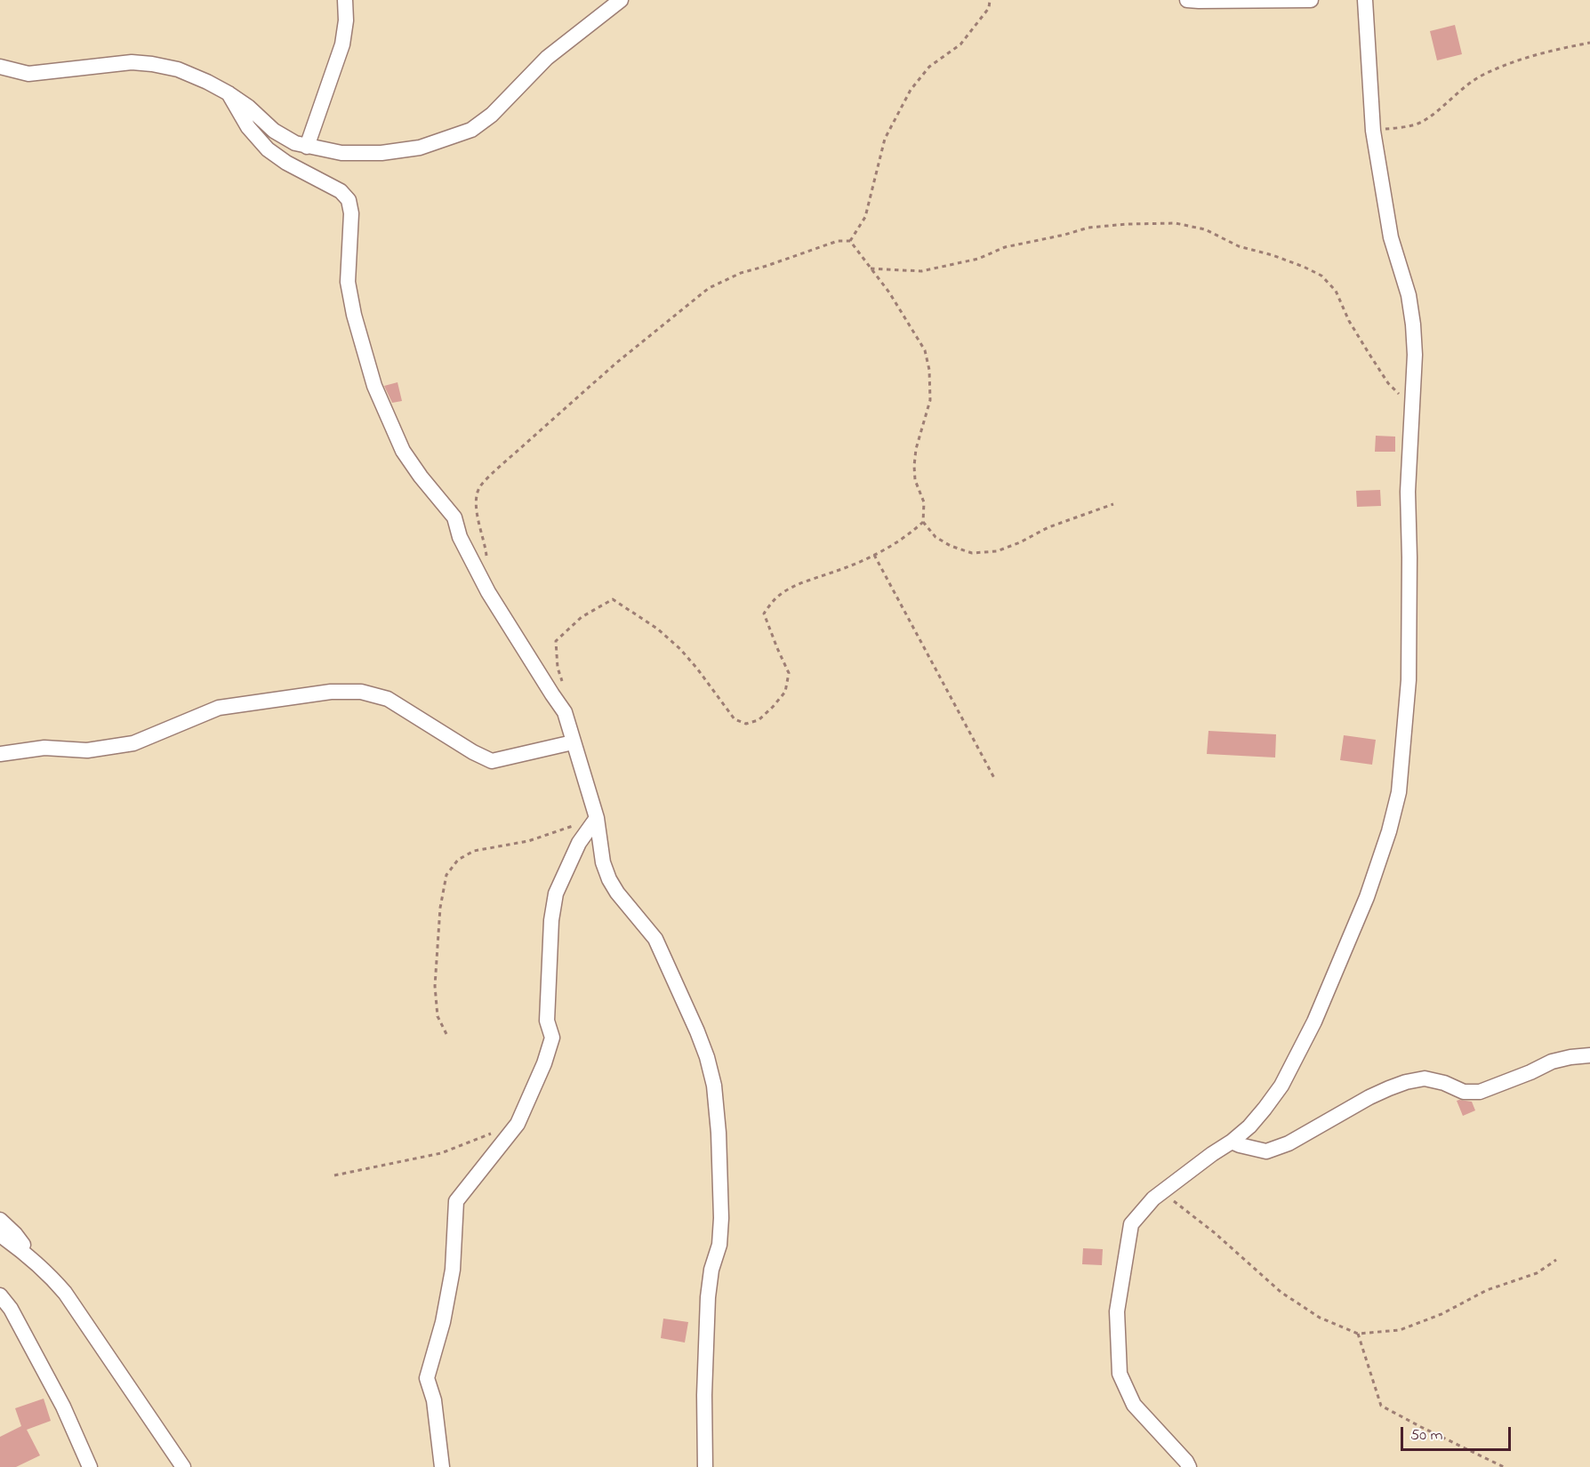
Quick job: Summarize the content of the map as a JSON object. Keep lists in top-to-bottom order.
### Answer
{
  "scale_bar": "50 m"
}
